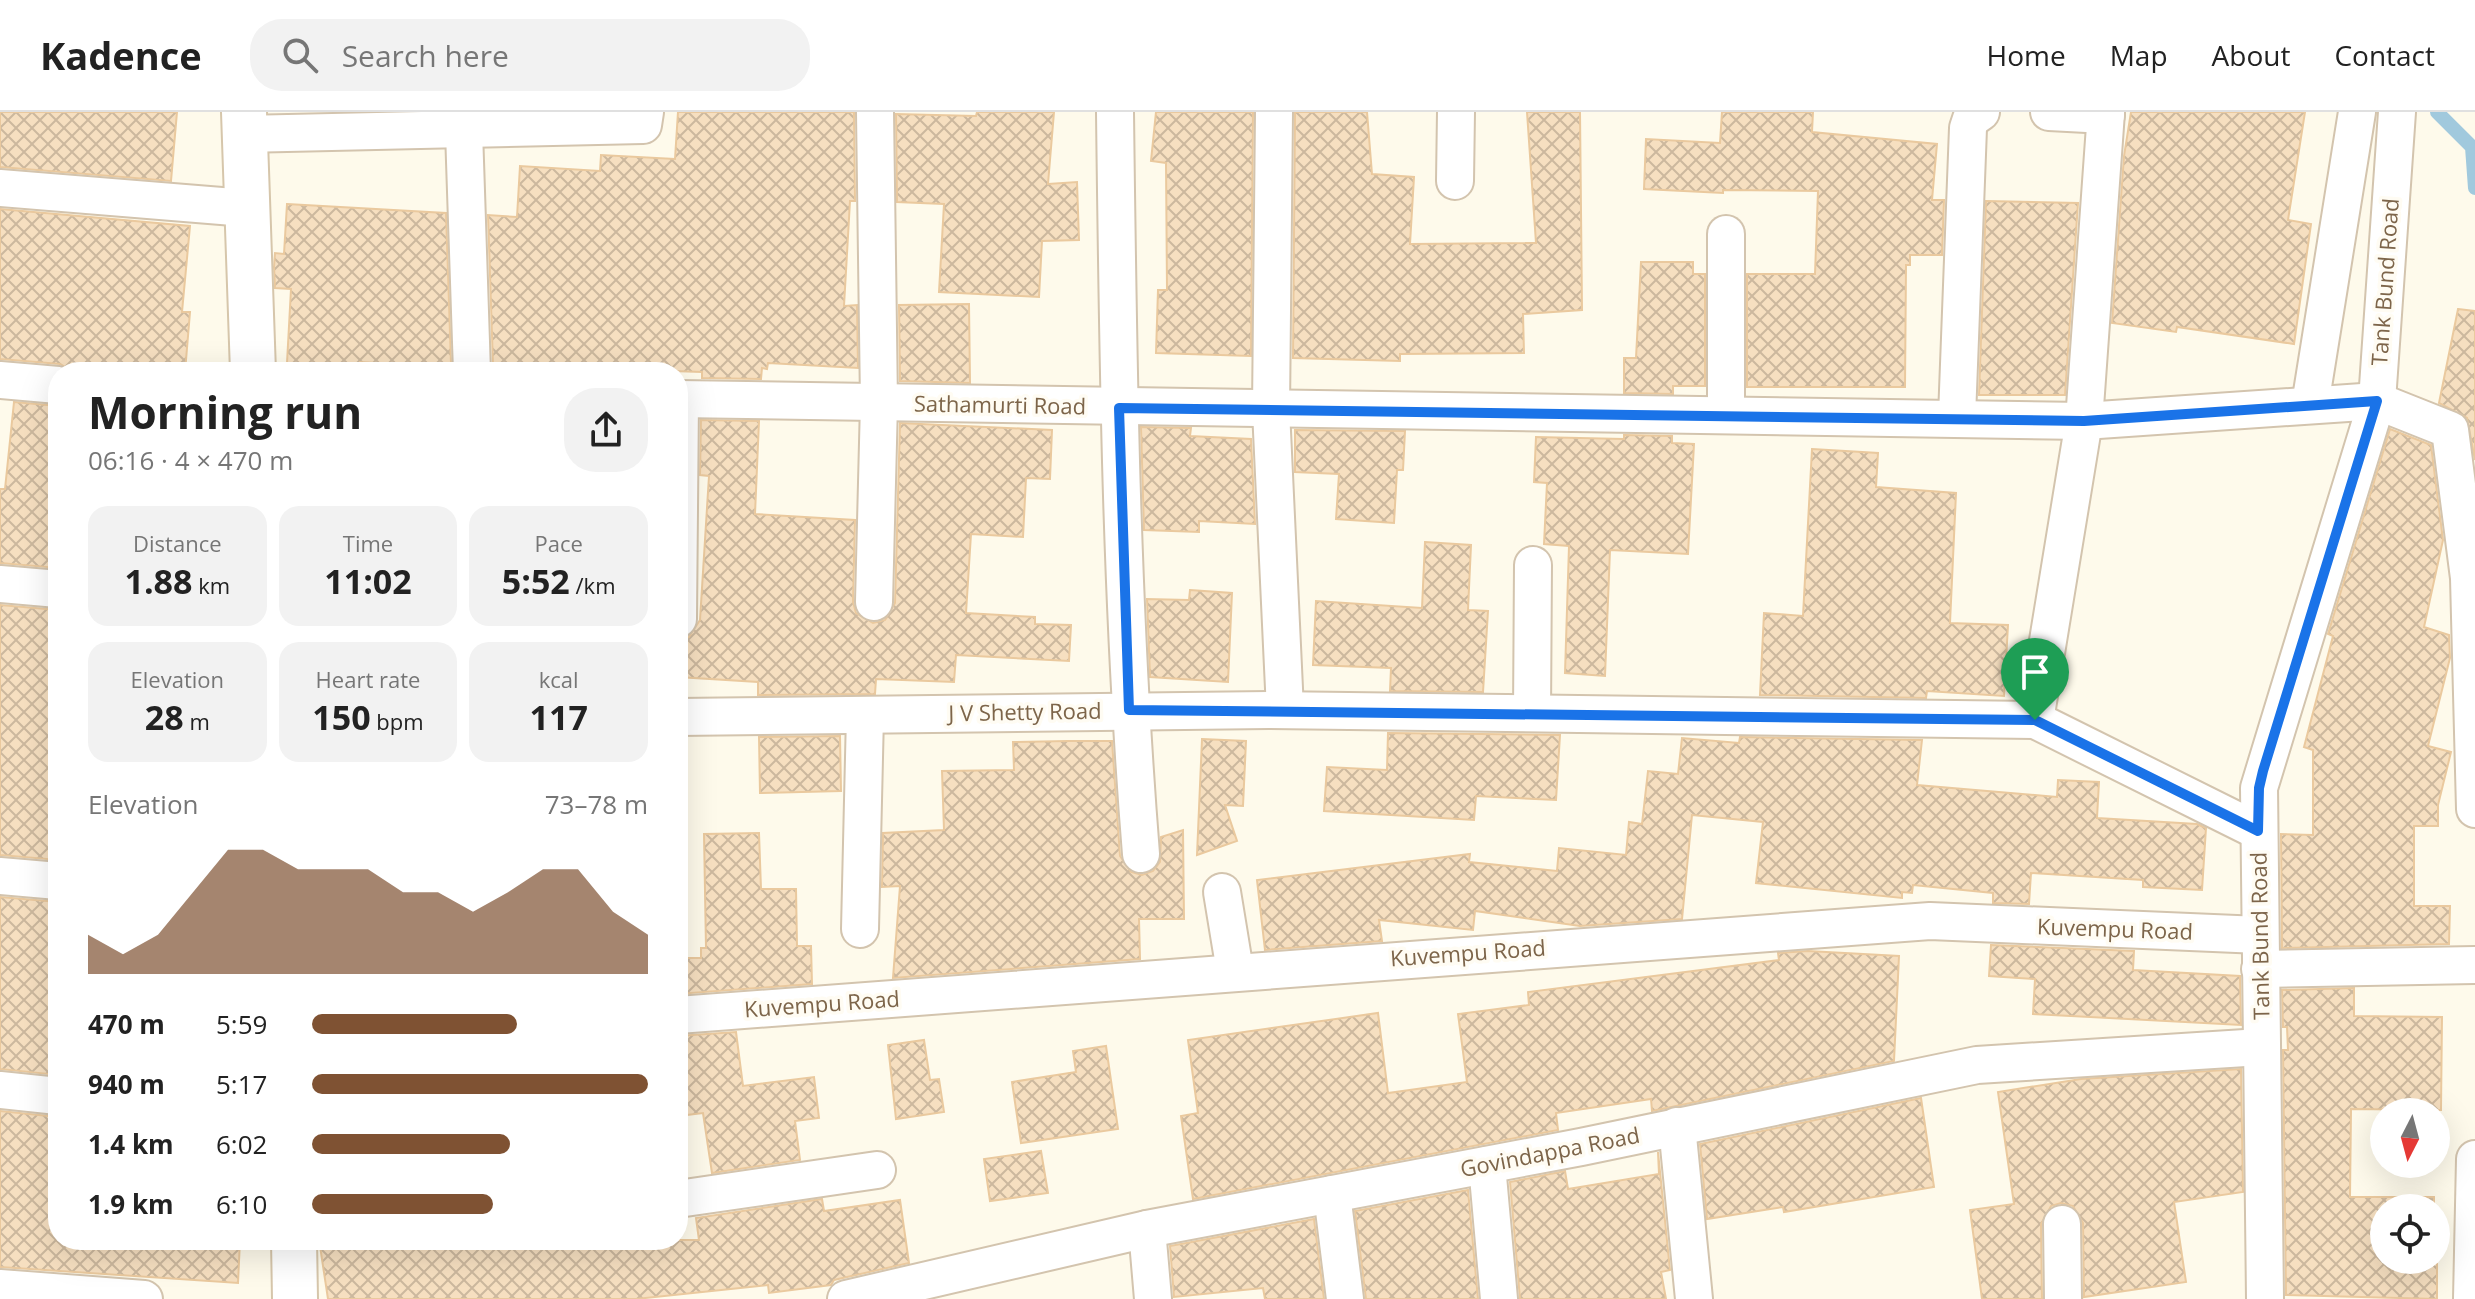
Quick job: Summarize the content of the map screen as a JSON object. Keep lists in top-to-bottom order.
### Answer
{
  "streets": {
    "street": [
      "Tank Bund Road",
      "Sathamurti Road",
      "J V Shetty Road",
      "Kuvempu Road",
      "Govindappa Road"
    ]
  },
  "crossings": [
    ["Tank Bund Road", "Sathamurti Road"],
    ["Tank Bund Road", "J V Shetty Road"],
    ["Tank Bund Road", "Kuvempu Road"],
    ["Tank Bund Road", "Govindappa Road"]
  ],
  "north": "bottom",
  "page": {
    "header": "Kadence",
    "search": "Search here",
    "nav": [
      "Home",
      "Map",
      "About",
      "Contact"
    ],
    "heading": ["Morning run", "06:16 · 4 × 470 m"],
    "stats": [
      ["Distance", "1.88 km"],
      ["Time", "11:02"],
      ["Pace", "5:52 /km"],
      ["Elevation", "28 m"],
      ["Heart rate", "150 bpm"],
      ["kcal", "117"]
    ],
    "chart": ["Elevation", "73–78 m"],
    "list": [
      {
        "name": "470 m",
        "note": "5:59"
      },
      {
        "name": "940 m",
        "note": "5:17"
      },
      {
        "name": "1.4 km",
        "note": "6:02"
      },
      {
        "name": "1.9 km",
        "note": "6:10"
      }
    ]
  }
}
